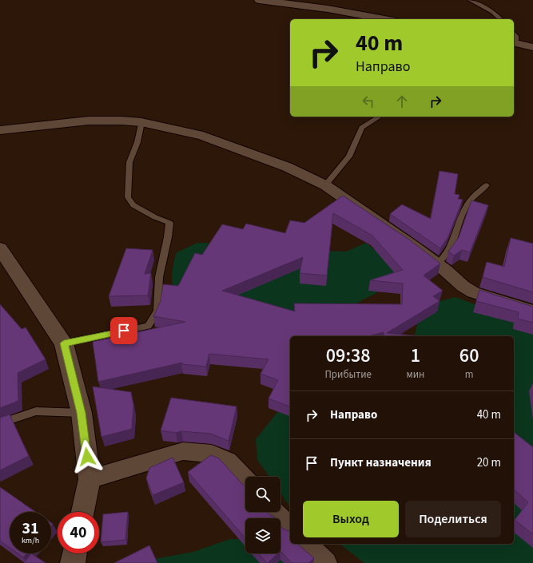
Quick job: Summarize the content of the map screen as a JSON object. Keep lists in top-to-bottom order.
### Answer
{
  "page": {
    "turn": ["40 m", "Направо"],
    "eta": [
      "09:38",
      "Прибытие",
      "1",
      "мин",
      "60",
      "m"
    ],
    "list": [
      {
        "name": "Направо",
        "value": "40 m"
      },
      {
        "name": "Пункт назначения",
        "value": "20 m"
      }
    ],
    "buttons": ["Выход", "Поделиться"],
    "speed": "31 km/h",
    "limit": "40"
  }
}
